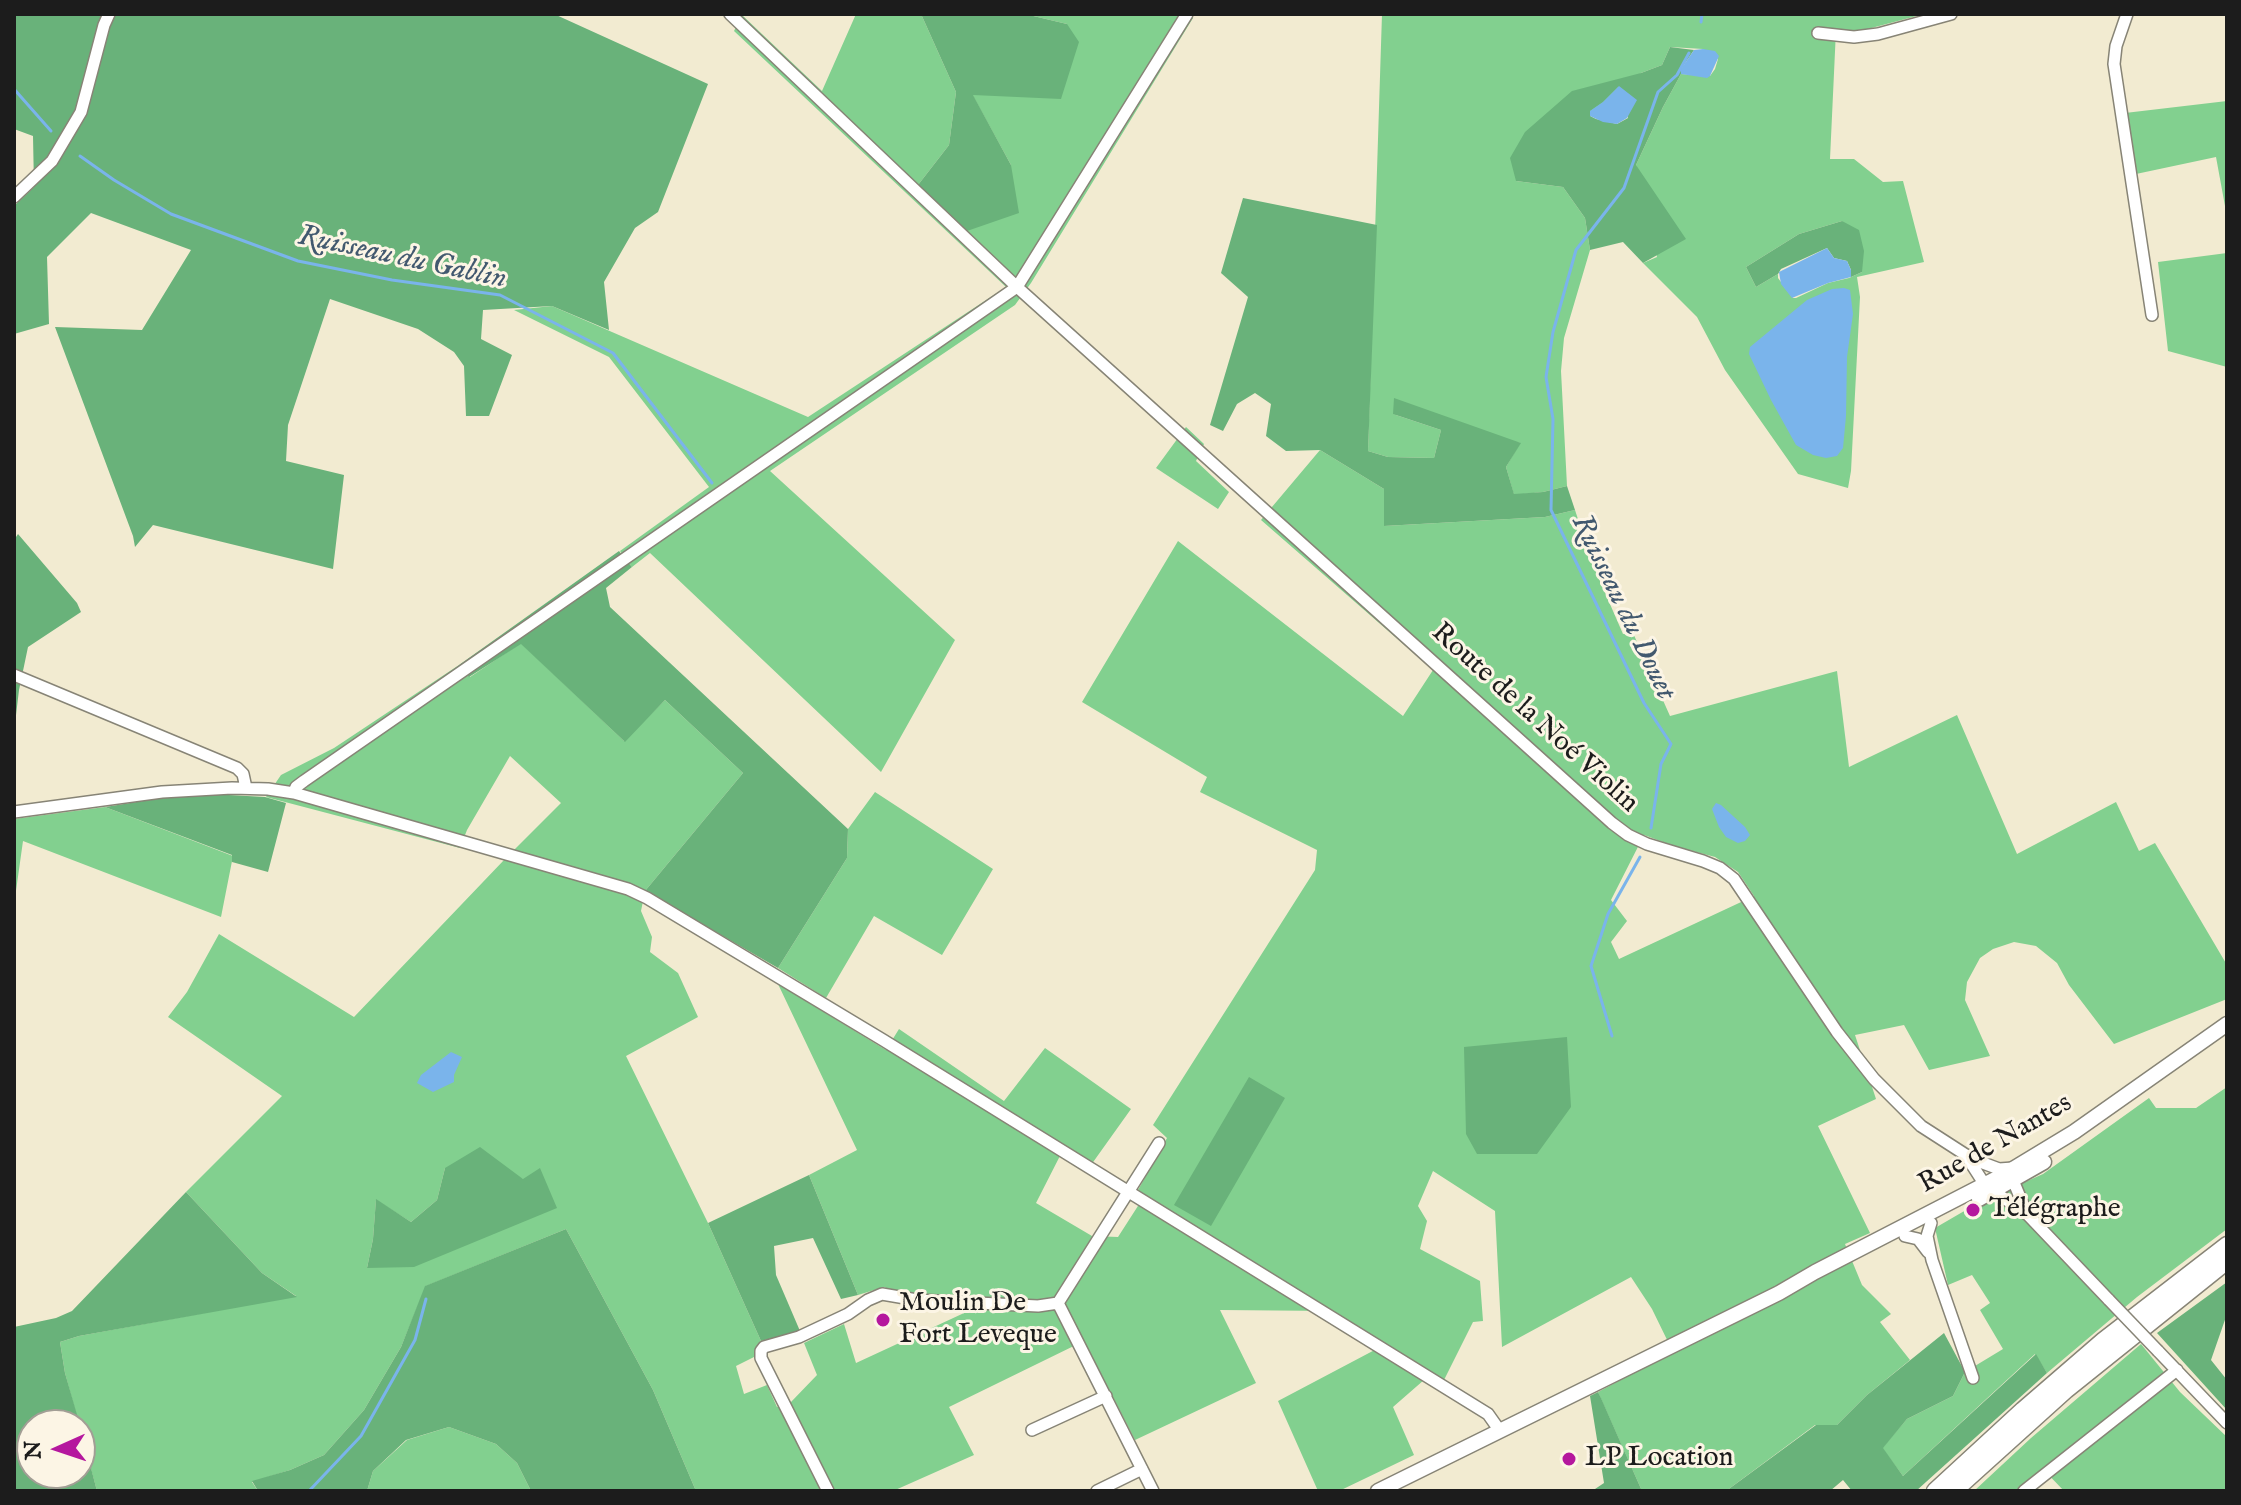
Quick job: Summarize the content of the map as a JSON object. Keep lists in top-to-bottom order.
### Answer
{
  "streets": {
    "main road": ["Rue de Nantes"],
    "street": ["Route de la Noé Violin"]
  },
  "crossings": [
    ["Route de la Noé Violin", "Rue de Nantes"]
  ],
  "water": ["Ruisseau du Gablin", "Ruisseau du Douet"],
  "places": ["Télégraphe", "Moulin De Fort Leveque", "LP Location"],
  "north": "left"
}
